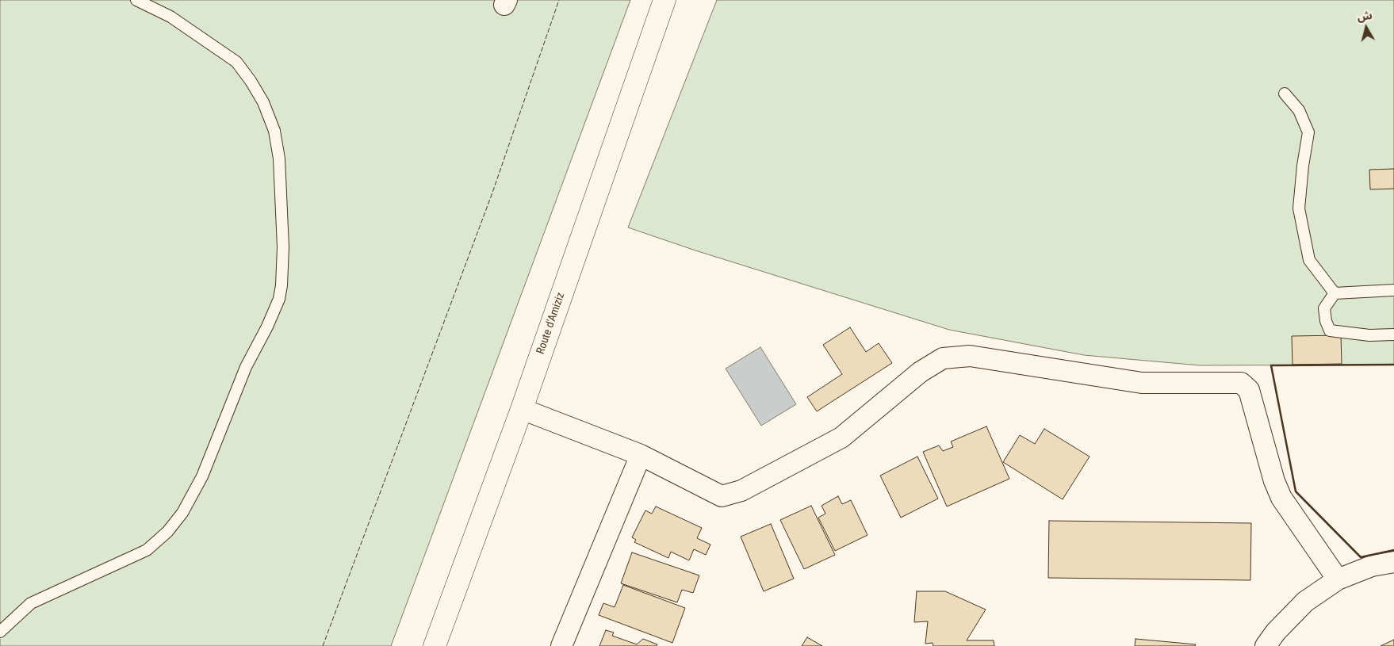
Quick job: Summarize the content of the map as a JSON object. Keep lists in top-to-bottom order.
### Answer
{
  "streets": {
    "main road": ["Route d'Amiziz"]
  },
  "north": "top"
}
